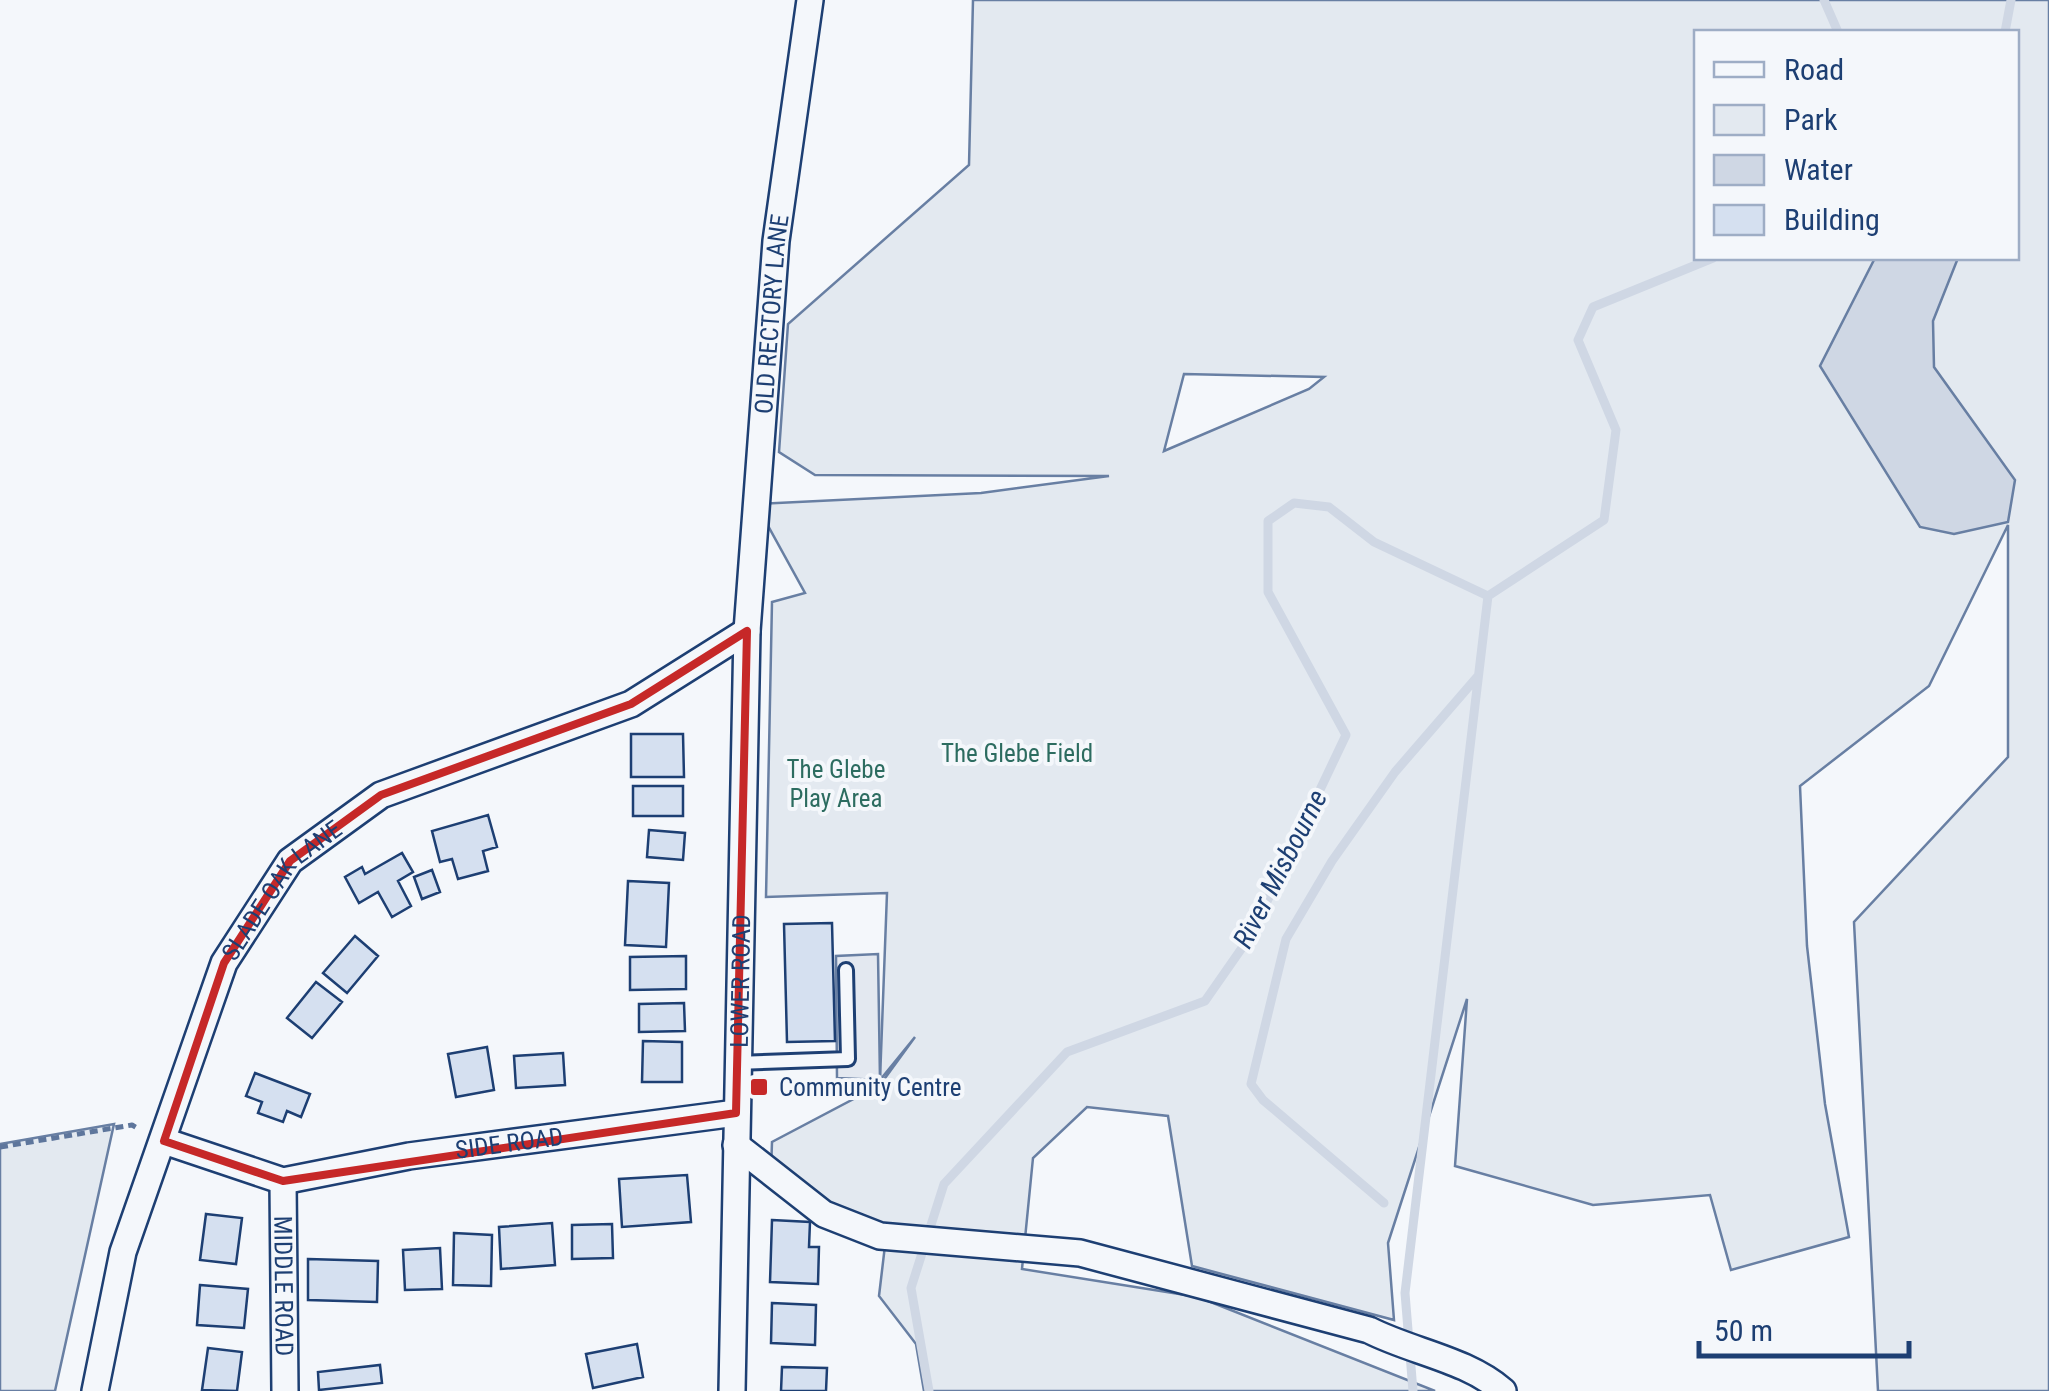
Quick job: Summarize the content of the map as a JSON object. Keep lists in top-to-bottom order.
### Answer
{
  "streets": {
    "street": [
      "OLD RECTORY LANE",
      "SLADE OAK LANE",
      "LOWER ROAD",
      "SIDE ROAD",
      "MIDDLE ROAD"
    ]
  },
  "crossings": [
    ["OLD RECTORY LANE", "SLADE OAK LANE"],
    ["OLD RECTORY LANE", "LOWER ROAD"],
    ["SLADE OAK LANE", "LOWER ROAD"],
    ["LOWER ROAD", "SIDE ROAD"],
    ["SIDE ROAD", "MIDDLE ROAD"]
  ],
  "water": ["River Misbourne"],
  "parks": ["The Glebe Field", "The Glebe Play Area"],
  "places": {
    "transit": ["Community Centre"]
  },
  "legend": [
    "Road",
    "Park",
    "Water",
    "Building"
  ],
  "scale_bar": "50 m"
}
